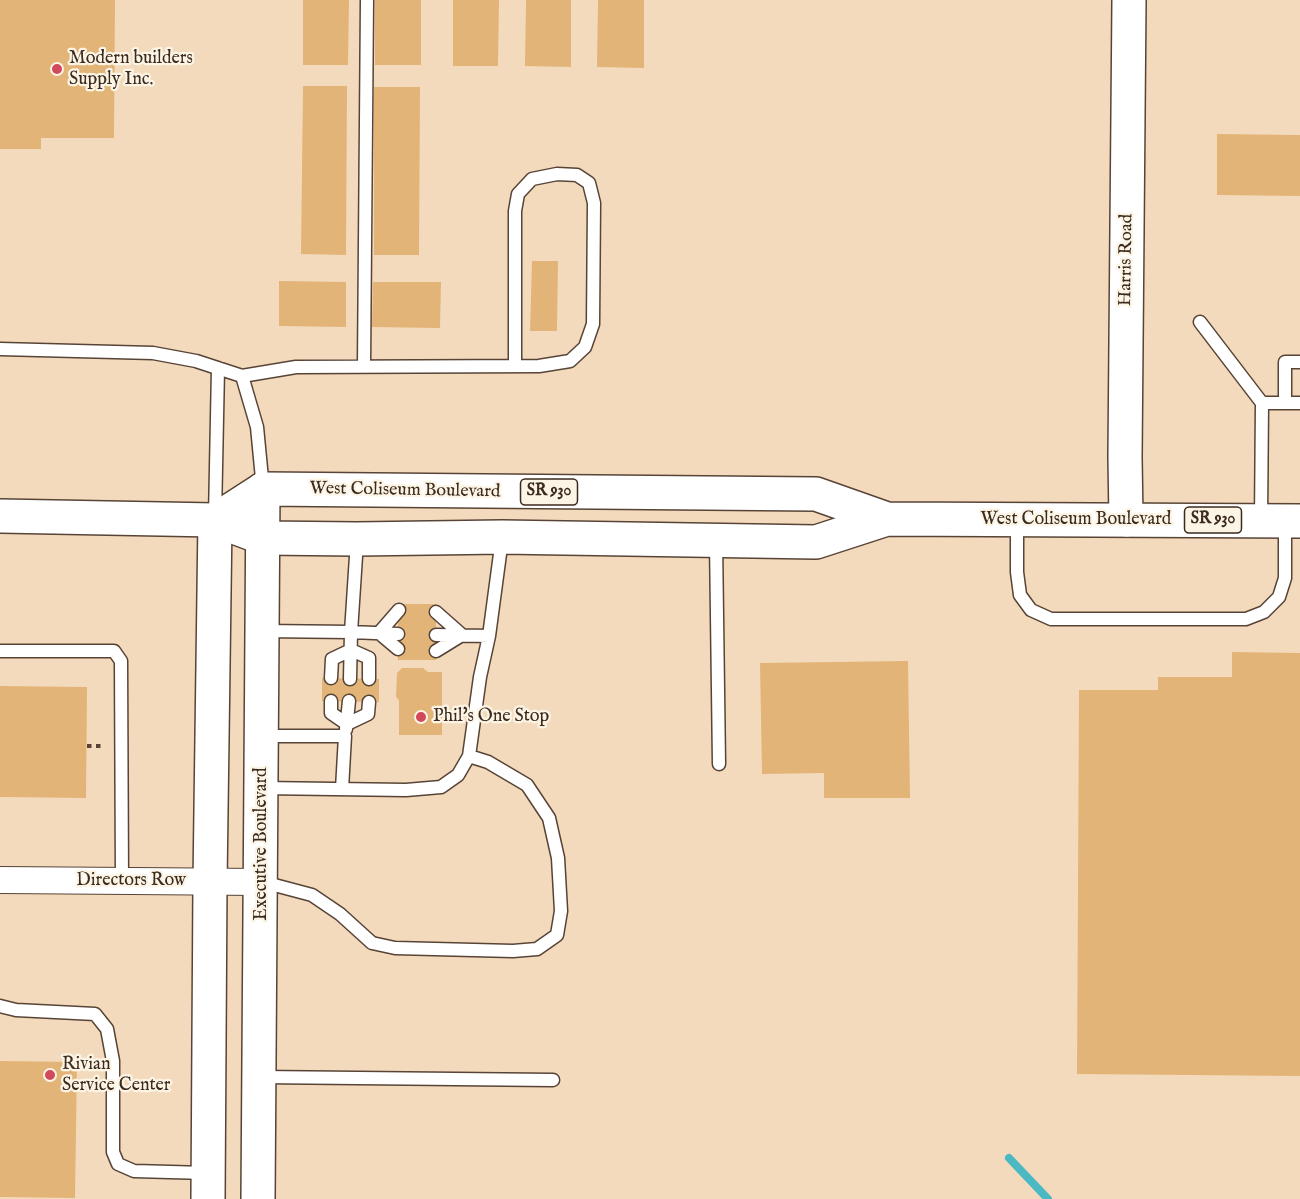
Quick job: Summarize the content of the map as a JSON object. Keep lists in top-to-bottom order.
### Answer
{
  "streets": {
    "main road": [
      "Harris Road",
      "West Coliseum Boulevard",
      "SR 930",
      "Executive Boulevard"
    ],
    "street": ["Directors Row"]
  },
  "crossings": [
    ["Harris Road", "West Coliseum Boulevard"],
    ["West Coliseum Boulevard", "Executive Boulevard"],
    ["Executive Boulevard", "Directors Row"]
  ],
  "places": ["Modern builders Supply Inc.", "Phil's One Stop", "Rivian Service Center"]
}
